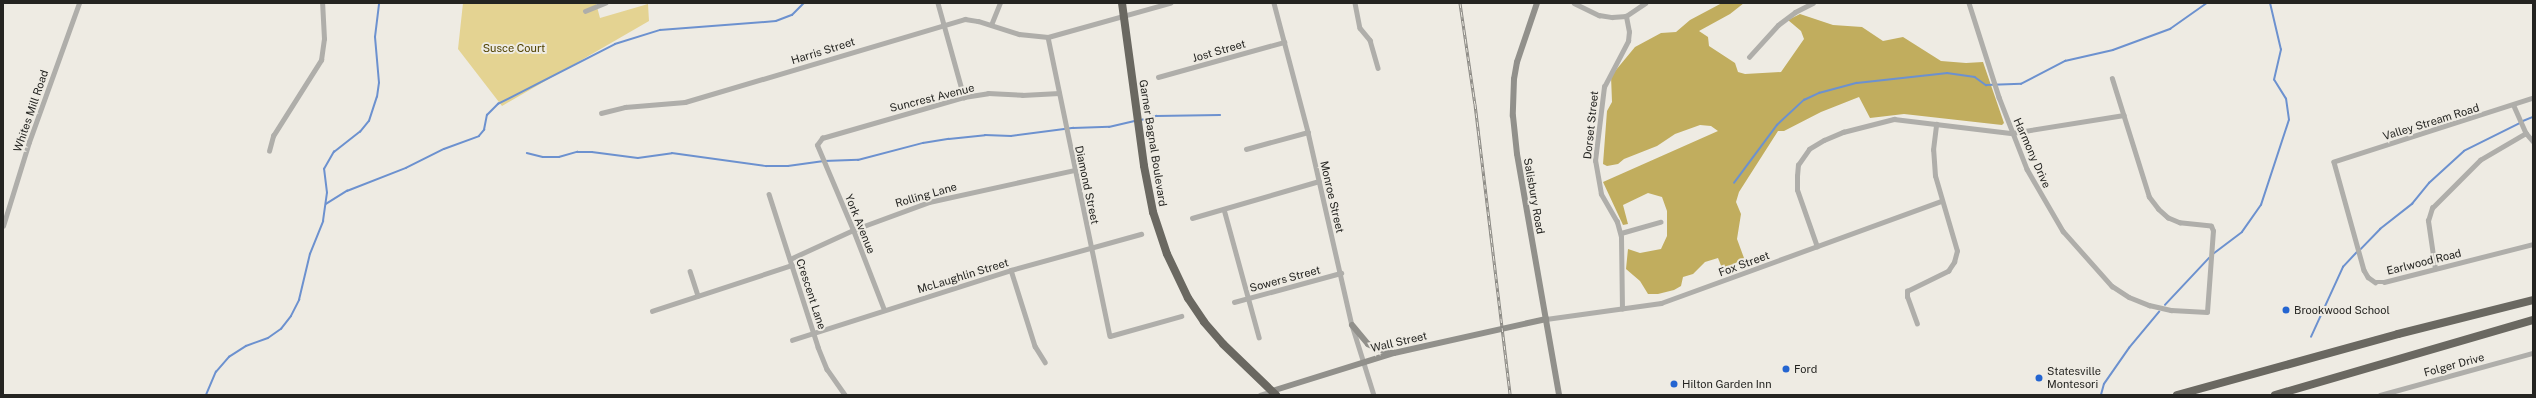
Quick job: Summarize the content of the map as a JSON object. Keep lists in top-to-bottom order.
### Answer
{
  "streets": {
    "highway": ["Garner Bagnal Boulevard"],
    "street": [
      "Harris Street",
      "Jost Street",
      "Suncrest Avenue",
      "Whites Mill Road",
      "Valley Stream Road",
      "Dorset Street",
      "Harmony Drive",
      "Diamond Street",
      "Rolling Lane",
      "Salisbury Road",
      "Monroe Street",
      "York Avenue",
      "Earlwood Road",
      "Fox Street",
      "McLaughlin Street",
      "Sowers Street",
      "Crescent Lane",
      "Wall Street",
      "Folger Drive"
    ]
  },
  "crossings": [
    ["Harris Street", "Diamond Street"],
    ["Jost Street", "Monroe Street"],
    ["Suncrest Avenue", "Diamond Street"],
    ["Suncrest Avenue", "York Avenue"],
    ["Valley Stream Road", "Earlwood Road"],
    ["Dorset Street", "Fox Street"],
    ["Garner Bagnal Boulevard", "Wall Street"],
    ["Diamond Street", "Rolling Lane"],
    ["Diamond Street", "McLaughlin Street"],
    ["Rolling Lane", "York Avenue"],
    ["Rolling Lane", "Crescent Lane"],
    ["Salisbury Road", "Fox Street"],
    ["Salisbury Road", "Wall Street"],
    ["Monroe Street", "Sowers Street"],
    ["Monroe Street", "Wall Street"],
    ["York Avenue", "McLaughlin Street"],
    ["Fox Street", "Wall Street"],
    ["McLaughlin Street", "Crescent Lane"]
  ],
  "parks": ["Susce Court"],
  "places": [
    "Brookwood School",
    "Ford",
    "Statesville Montesori",
    "Hilton Garden Inn"
  ]
}
